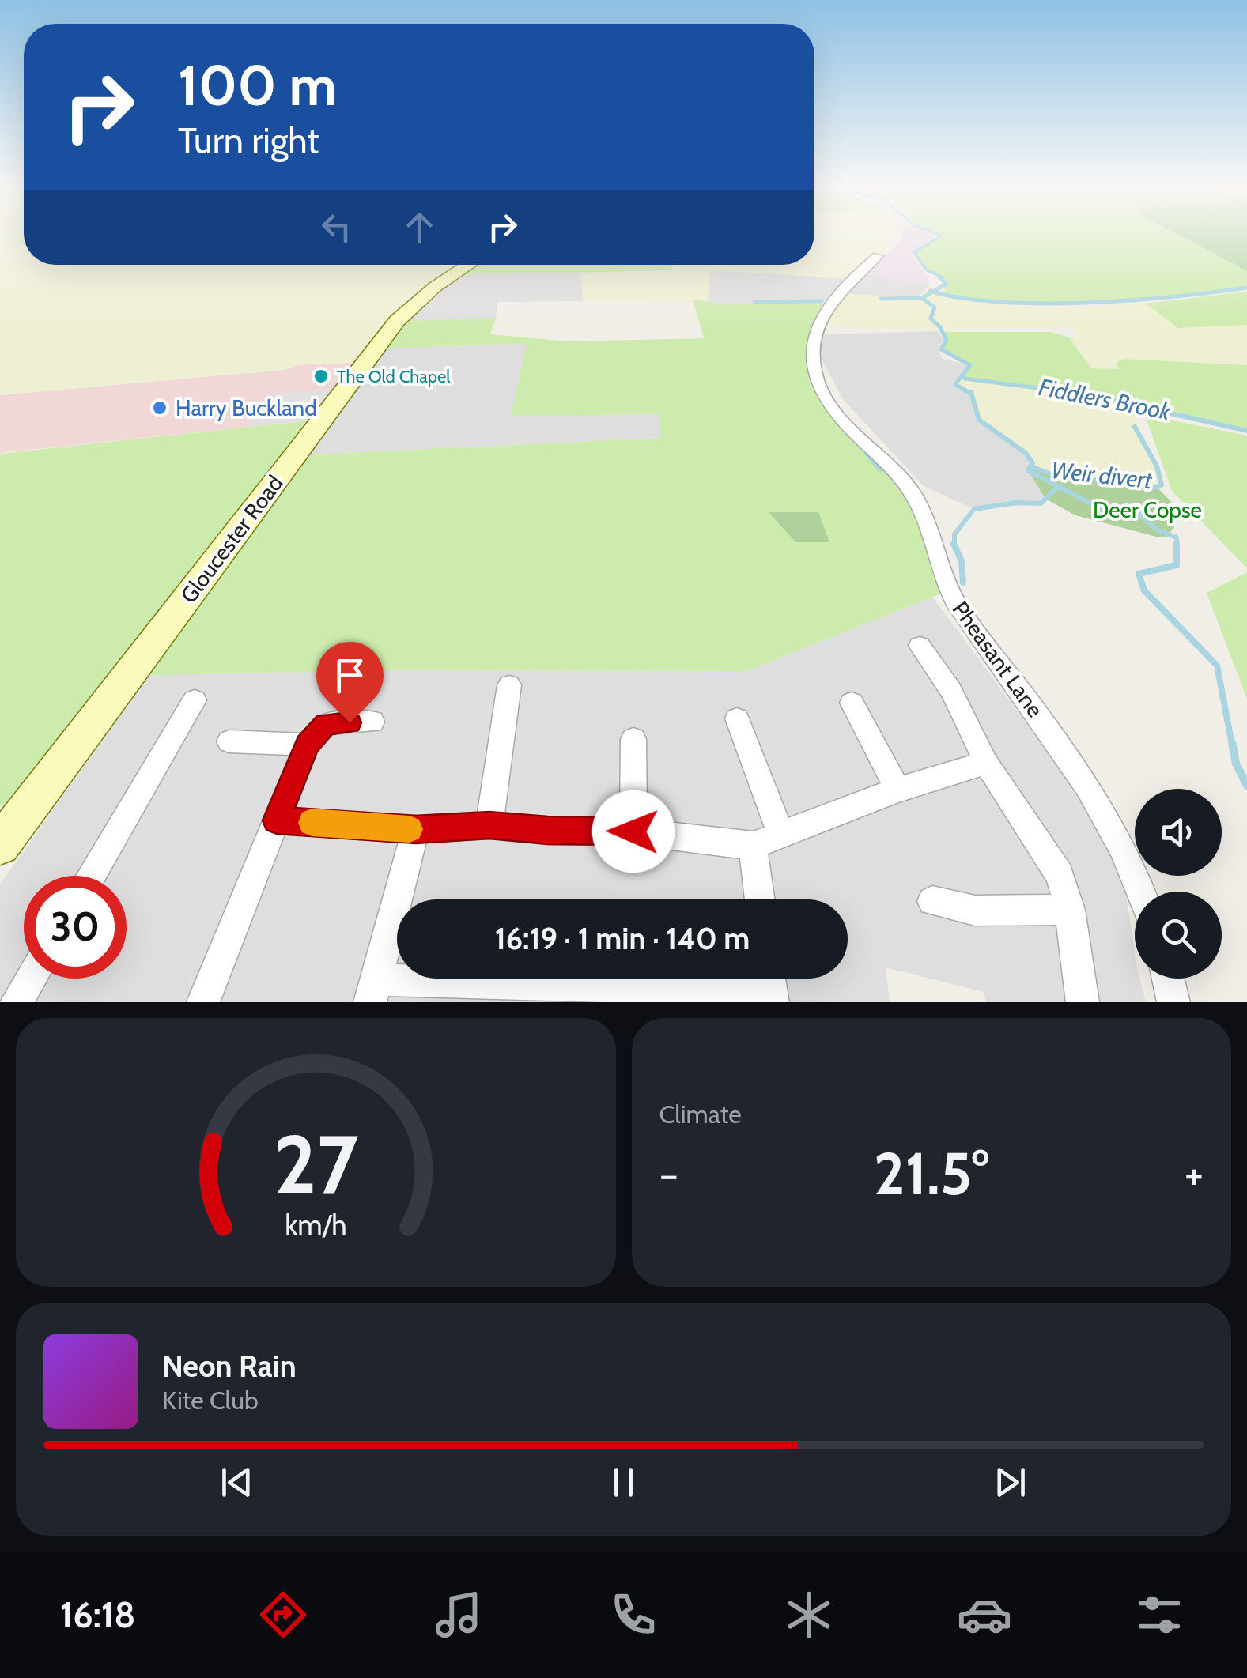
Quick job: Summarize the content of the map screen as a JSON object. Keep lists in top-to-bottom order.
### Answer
{
  "streets": {
    "main road": ["Gloucester Road"],
    "street": ["Pheasant Lane"]
  },
  "water": ["Fiddlers Brook", "Weir divert"],
  "parks": ["Deer Copse"],
  "places": ["The Old Chapel", "Harry Buckland"],
  "page": {
    "turn": ["100 m", "Turn right"],
    "limit": "30",
    "trip": "16:19 · 1 min · 140 m",
    "tile": "Climate",
    "heat": ["−", "21.5°", "+"],
    "song": ["Neon Rain", "Kite Club"],
    "tabs": "16:18",
    "gauge": ["27", "km/h"]
  }
}
